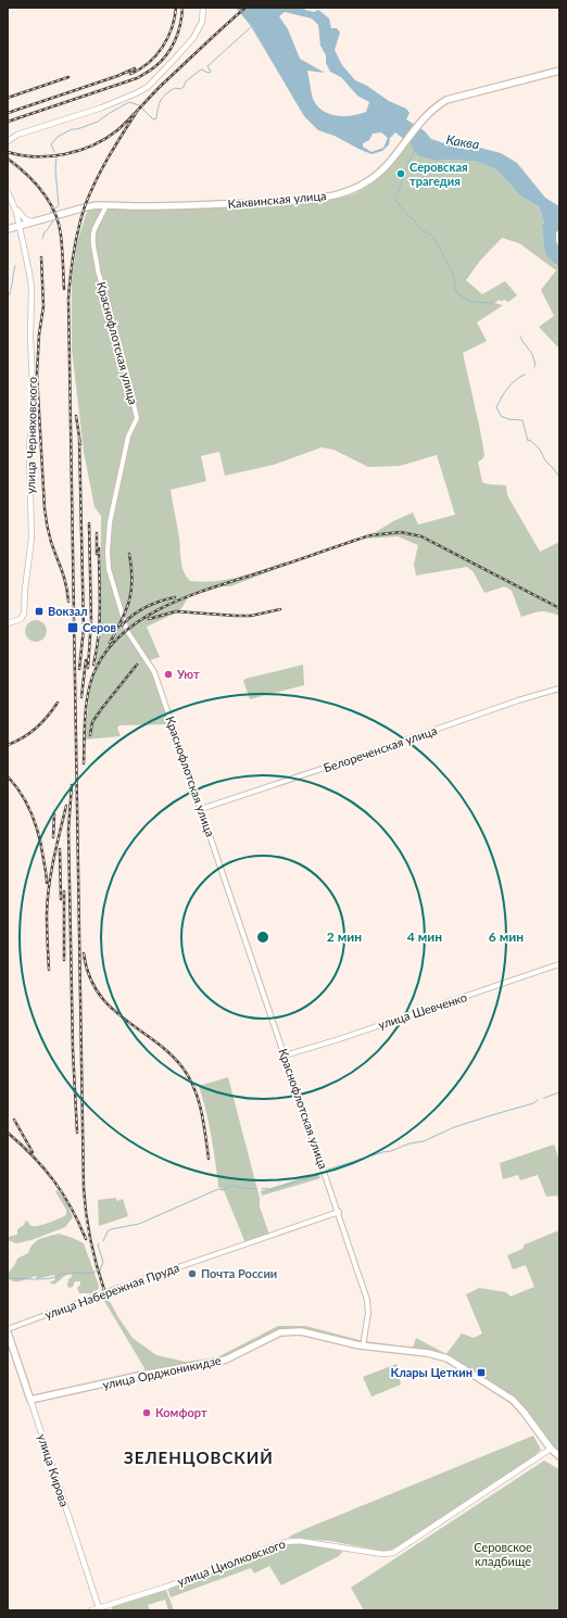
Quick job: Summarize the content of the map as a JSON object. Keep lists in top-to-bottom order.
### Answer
{
  "streets": {
    "main road": [
      "Каквинская улица",
      "улица Черняховского",
      "улица Орджоникидзе",
      "улица Кирова",
      "улица Циолковского"
    ],
    "street": [
      "Краснофлотская улица",
      "Белореченская улица",
      "улица Шевченко",
      "улица Набережная Пруда"
    ]
  },
  "crossings": [
    ["Каквинская улица", "Краснофлотская улица"],
    ["Каквинская улица", "улица Черняховского"],
    ["Краснофлотская улица", "Белореченская улица"],
    ["Краснофлотская улица", "улица Шевченко"],
    ["Краснофлотская улица", "улица Набережная Пруда"],
    ["Краснофлотская улица", "улица Орджоникидзе"],
    ["улица Набережная Пруда", "улица Кирова"],
    ["улица Орджоникидзе", "улица Кирова"],
    ["улица Орджоникидзе", "улица Циолковского"],
    ["улица Кирова", "улица Циолковского"]
  ],
  "districts": ["ЗЕЛЕНЦОВСКИЙ"],
  "water": ["Каква"],
  "parks": ["Серовское кладбище"],
  "places": {
    "other": [
      "Серовская трагедия",
      "Уют",
      "Почта России",
      "Комфорт"
    ],
    "transit": ["Вокзал", "Серов", "Клары Цеткин"]
  },
  "rings": ["2 мин", "4 мин", "6 мин"]
}
